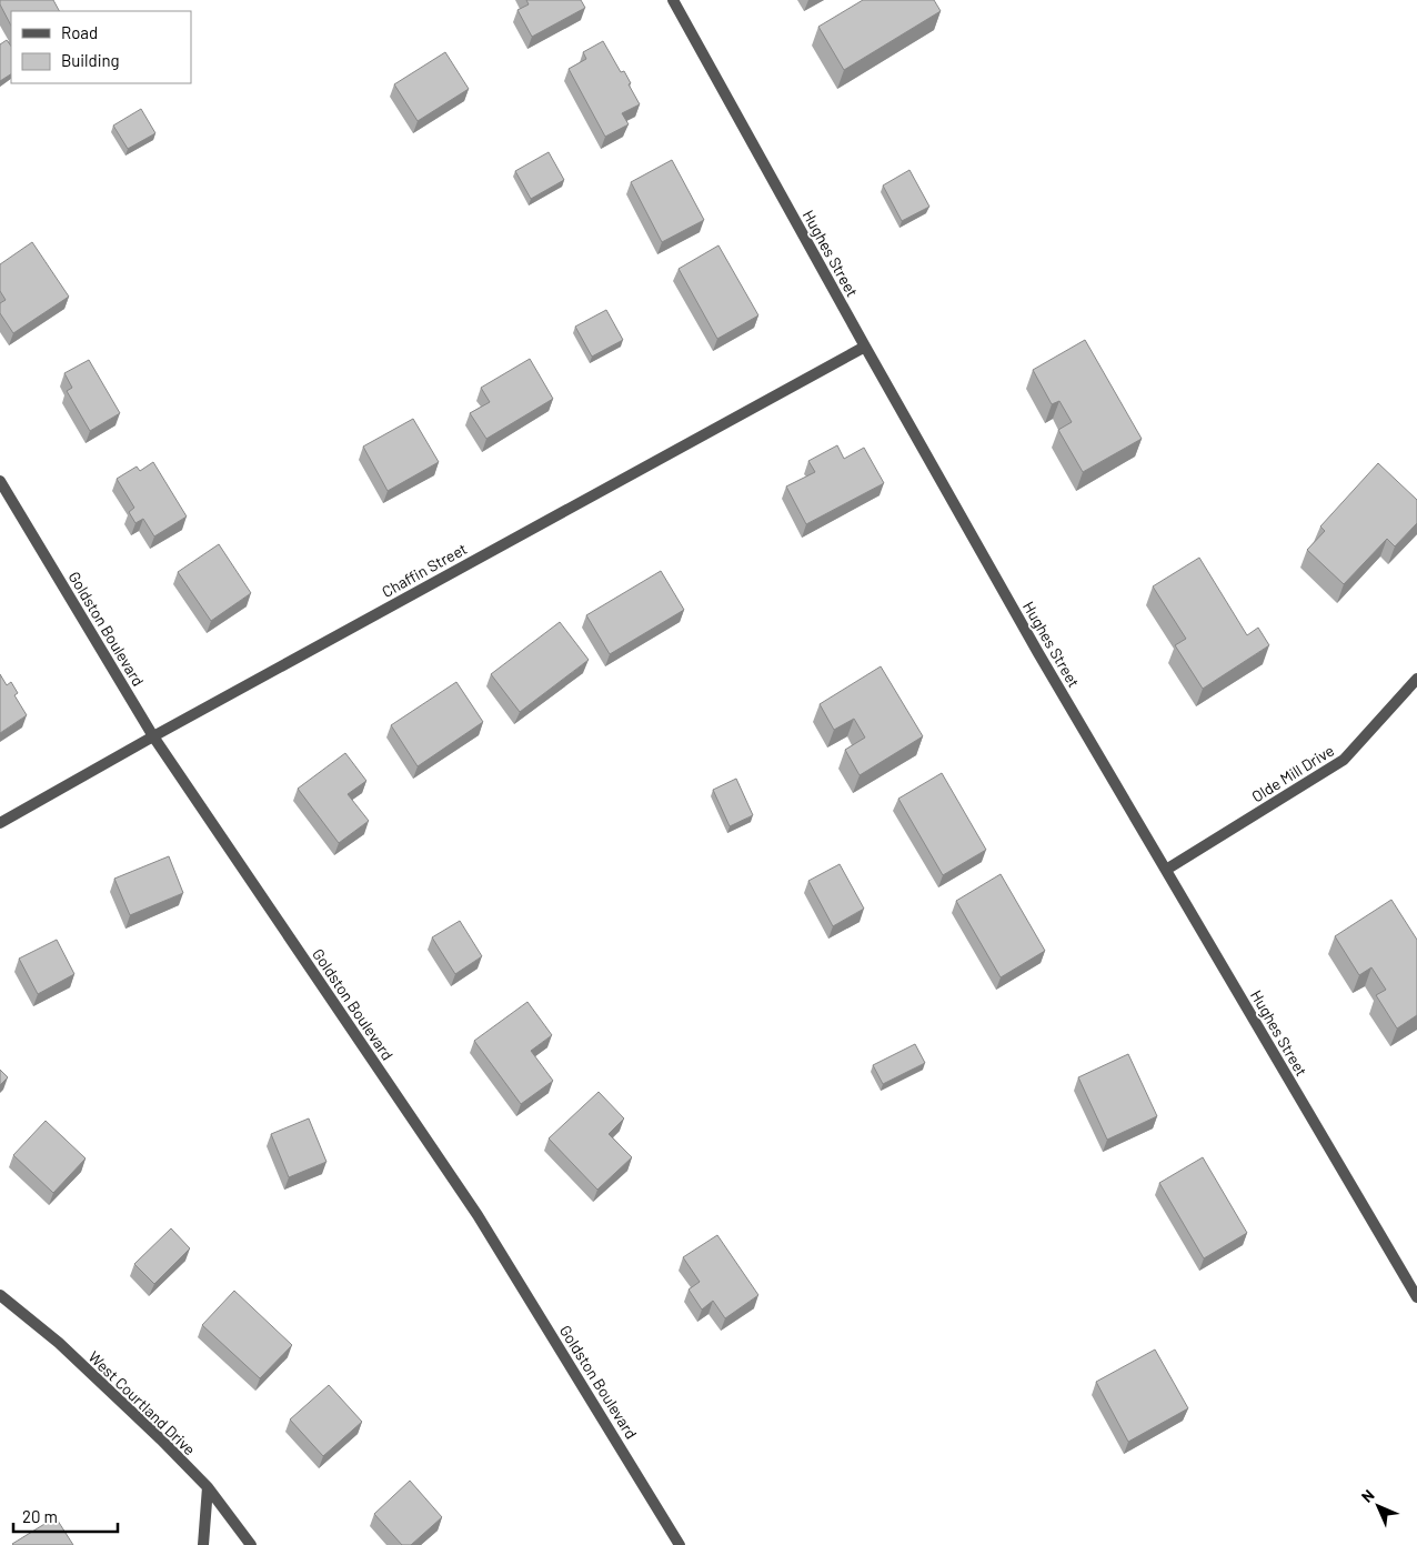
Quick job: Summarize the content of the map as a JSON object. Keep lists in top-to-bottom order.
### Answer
{
  "streets": {
    "street": [
      "Hughes Street",
      "Chaffin Street",
      "Goldston Boulevard",
      "Olde Mill Drive",
      "West Courtland Drive"
    ]
  },
  "crossings": [
    ["Hughes Street", "Chaffin Street"],
    ["Hughes Street", "Olde Mill Drive"],
    ["Chaffin Street", "Goldston Boulevard"]
  ],
  "legend": ["Road", "Building"],
  "scale_bar": "20 m",
  "north": "top left"
}
